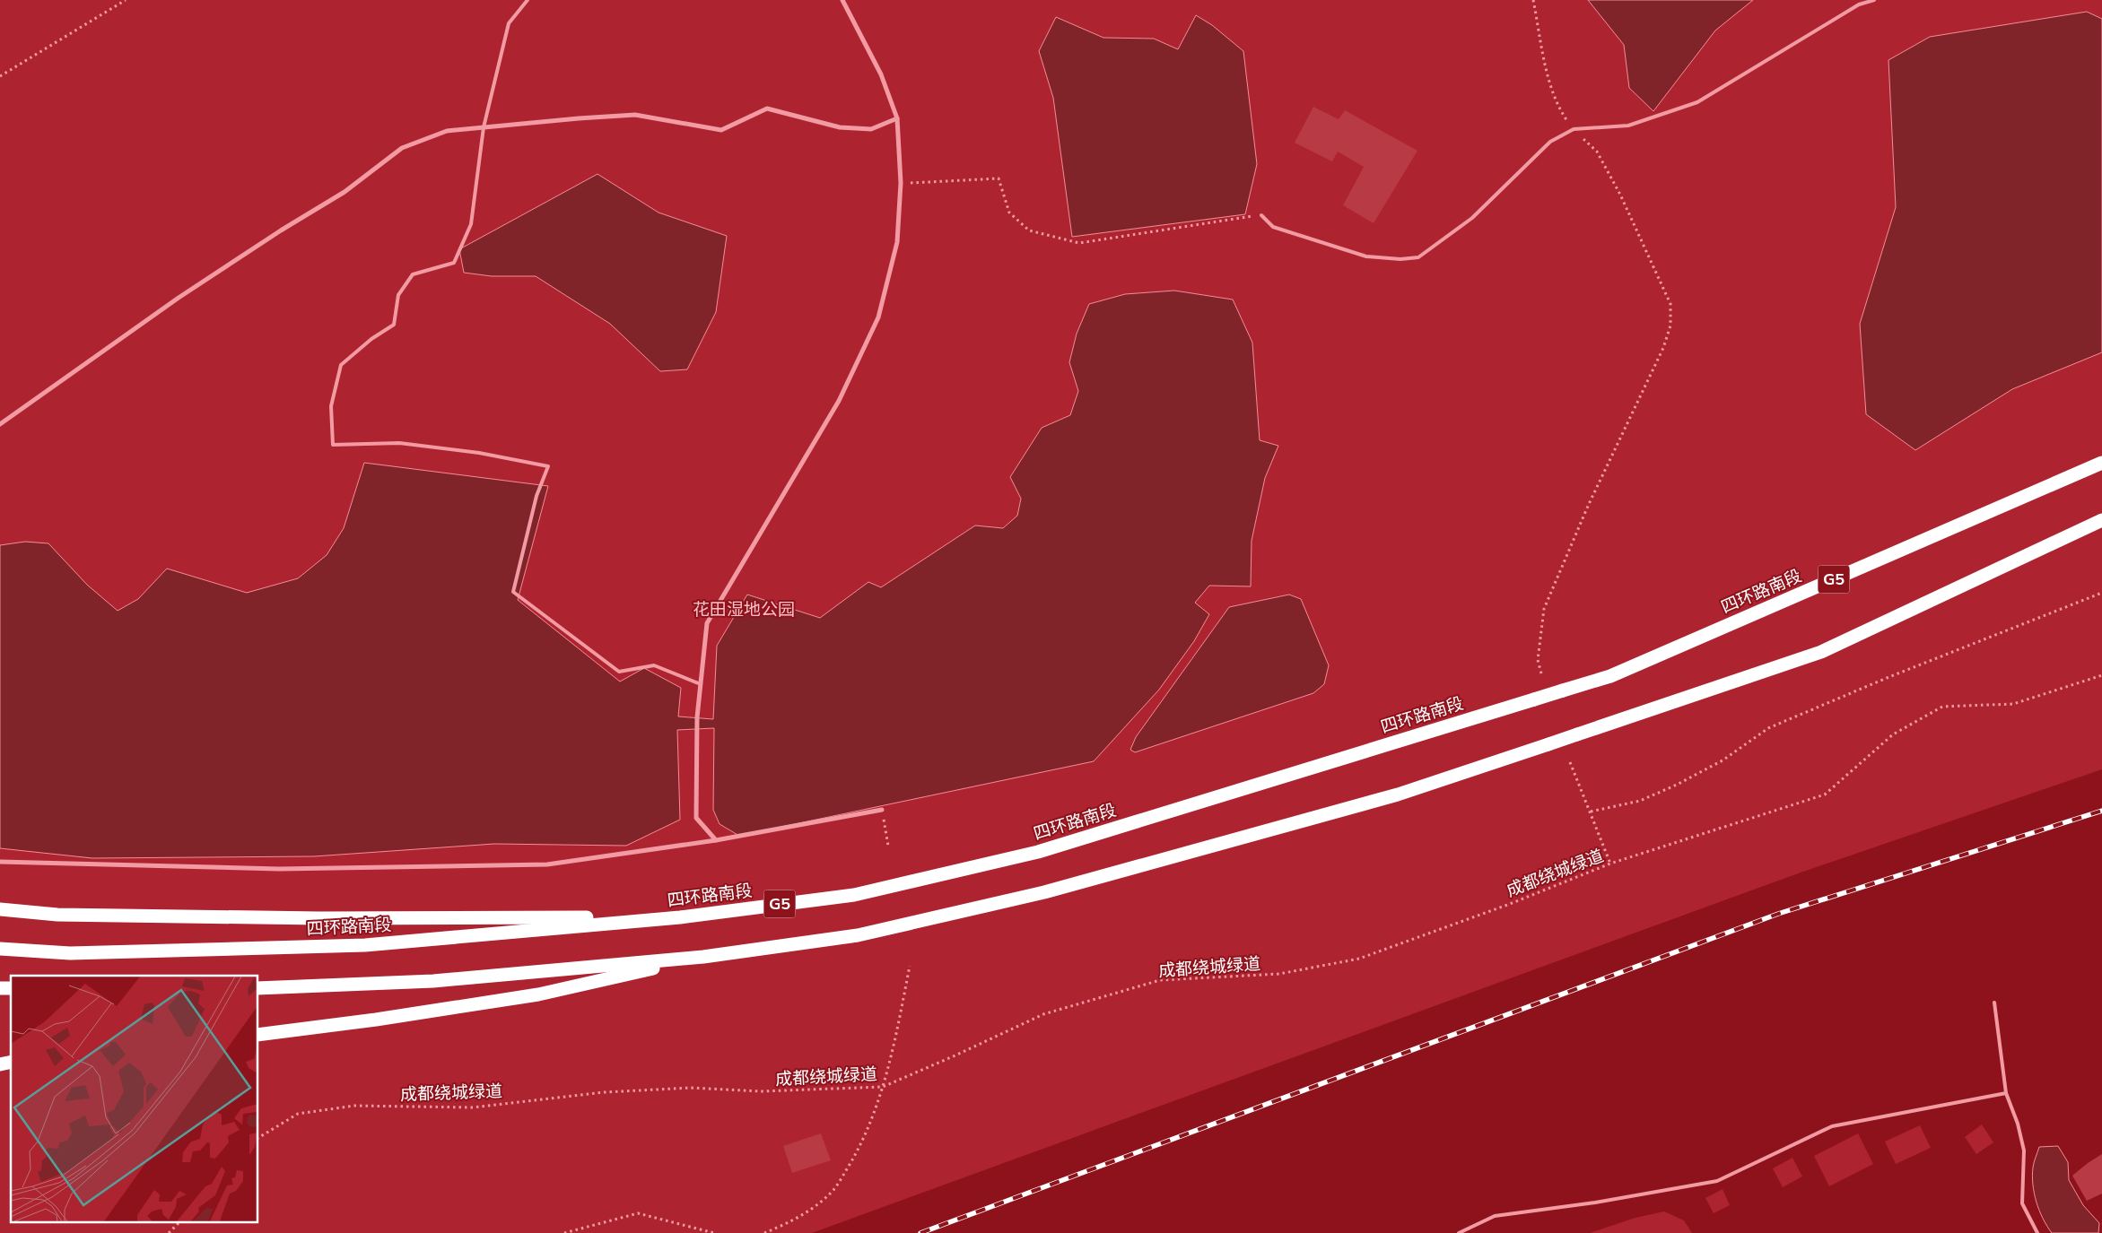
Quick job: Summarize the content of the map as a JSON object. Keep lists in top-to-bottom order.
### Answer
{
  "streets": {
    "highway": ["G5", "四环路南段"],
    "path": ["成都绕城绿道"]
  },
  "parks": ["花田湿地公园"]
}
